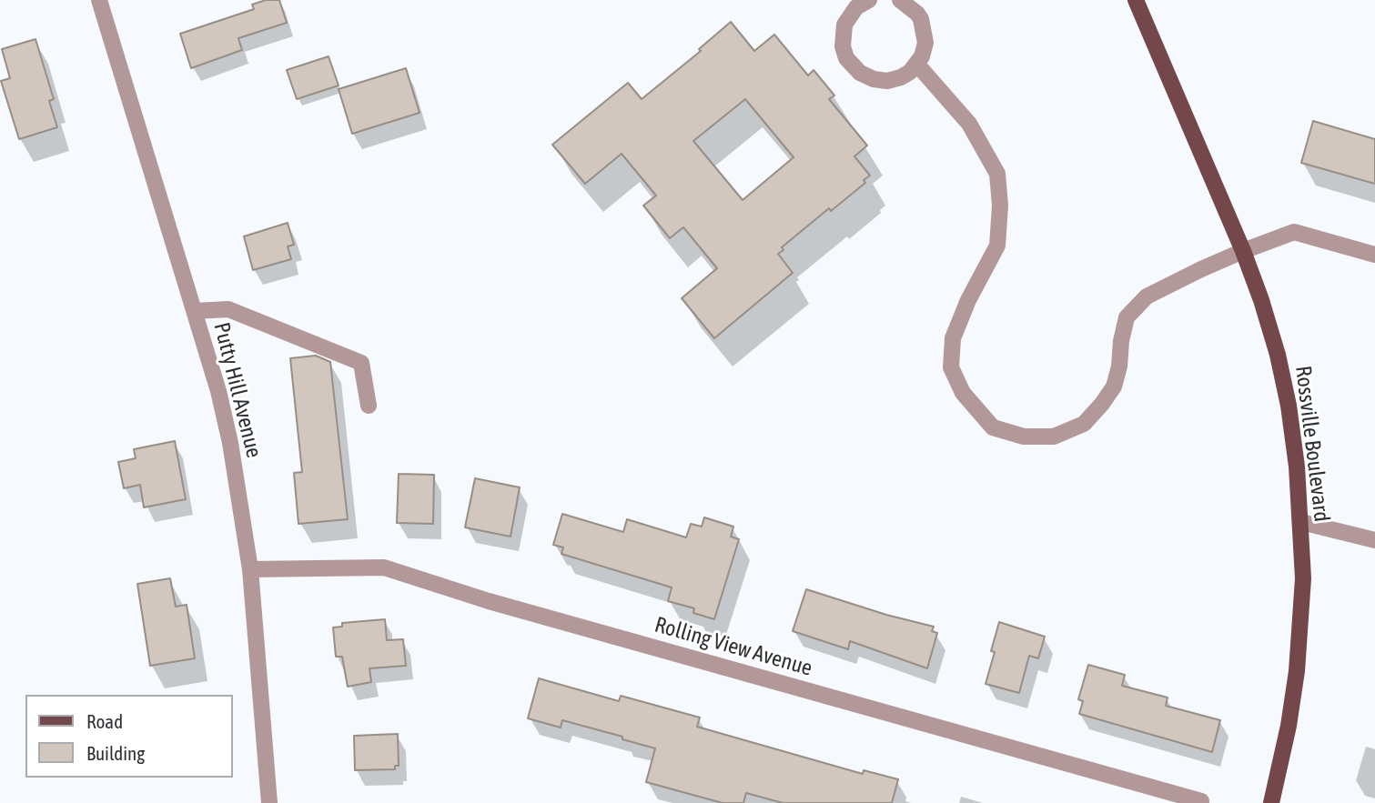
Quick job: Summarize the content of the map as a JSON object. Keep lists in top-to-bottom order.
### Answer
{
  "streets": {
    "main road": ["Rossville Boulevard"],
    "street": ["Putty Hill Avenue", "Rolling View Avenue"]
  },
  "crossings": [
    ["Putty Hill Avenue", "Rolling View Avenue"]
  ],
  "legend": ["Road", "Building"]
}
